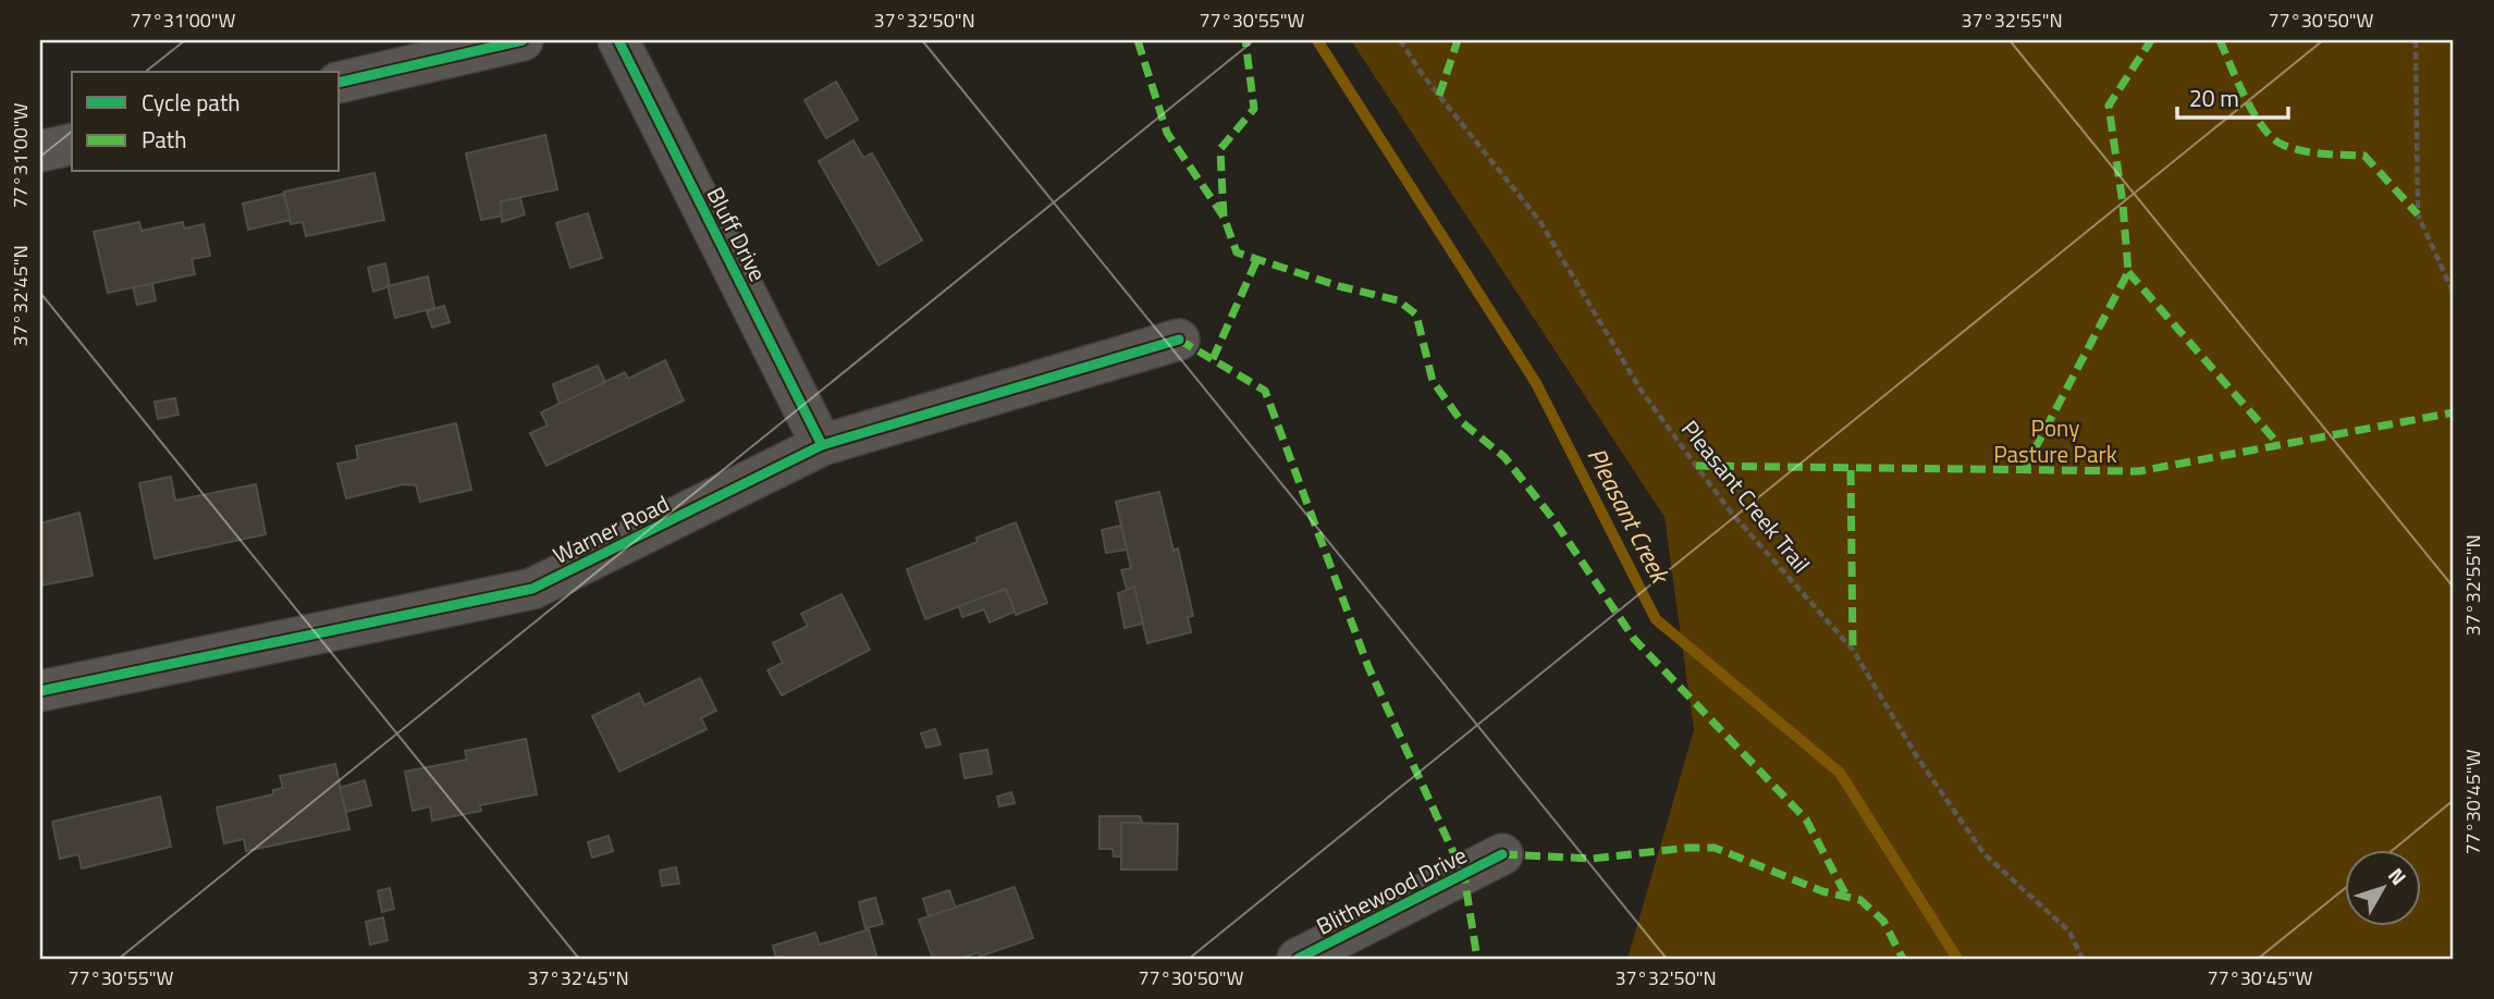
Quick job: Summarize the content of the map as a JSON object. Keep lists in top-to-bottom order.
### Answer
{
  "streets": {
    "street": ["Bluff Drive", "Warner Road", "Blithewood Drive"],
    "path": ["Pleasant Creek Trail"]
  },
  "crossings": [
    ["Bluff Drive", "Warner Road"]
  ],
  "water": ["Pleasant Creek"],
  "parks": ["Pony Pasture Park"],
  "legend": ["Cycle path", "Path"],
  "scale_bar": "20 m",
  "north": "top right",
  "coordinates": [
    "77°31'00\"W",
    "37°32'50\"N",
    "77°30'55\"W",
    "37°32'55\"N",
    "77°30'50\"W",
    "37°32'45\"N",
    "77°30'45\"W"
  ]
}
